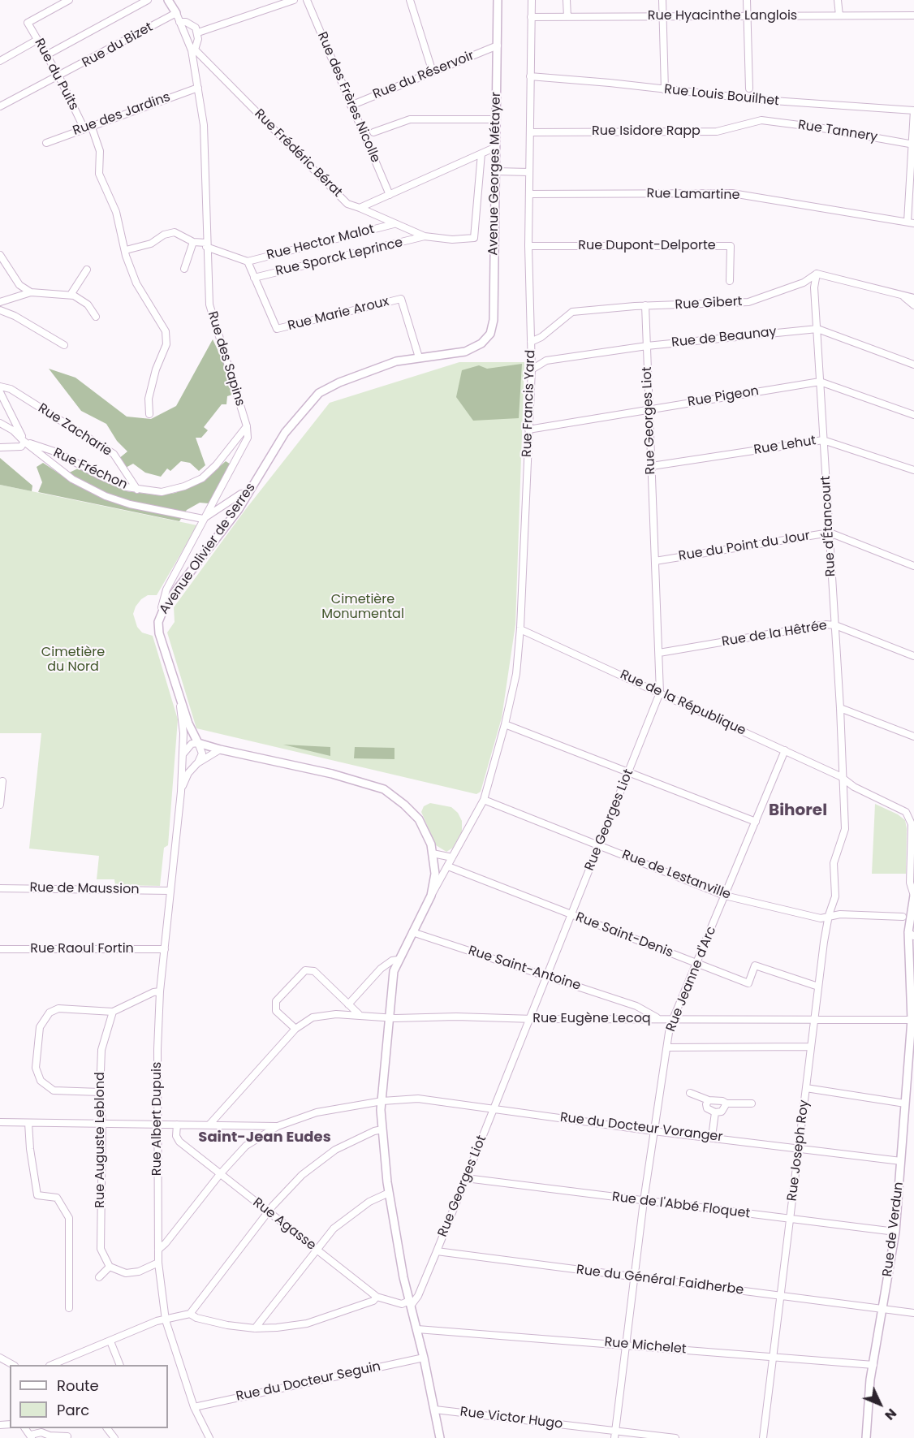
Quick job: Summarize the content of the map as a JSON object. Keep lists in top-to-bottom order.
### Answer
{
  "streets": {
    "street": [
      "Rue Hyacinthe Langlois",
      "Rue du Bizet",
      "Rue du Puits",
      "Rue du Réservoir",
      "Rue Louis Bouilhet",
      "Rue des Frères Nicolle",
      "Rue des Jardins",
      "Rue Isidore Rapp",
      "Rue Tannery",
      "Rue Frédéric Bérat",
      "Avenue Georges Métayer",
      "Rue Lamartine",
      "Rue Hector Malot",
      "Rue Dupont-Delporte",
      "Rue Sporck Leprince",
      "Rue Gibert",
      "Rue Marie Aroux",
      "Rue de Beaunay",
      "Rue des Sapins",
      "Rue Pigeon",
      "Rue Francis Yard",
      "Rue Georges Liot",
      "Rue Zacharie",
      "Rue Lehut",
      "Rue Fréchon",
      "Rue d'Étancourt",
      "Rue du Point du Jour",
      "Avenue Olivier de Serres",
      "Rue de la Hêtrée",
      "Rue de la République",
      "Rue de Lestanville",
      "Rue de Maussion",
      "Rue Saint-Denis",
      "Rue Raoul Fortin",
      "Rue Saint-Antoine",
      "Rue Jeanne d'Arc",
      "Rue Eugène Lecoq",
      "Rue Albert Dupuis",
      "Rue du Docteur Voranger",
      "Rue Auguste Leblond",
      "Rue Joseph Roy",
      "Rue de l'Abbé Floquet",
      "Rue Agasse",
      "Rue de Verdun",
      "Rue du Général Faidherbe",
      "Rue Michelet",
      "Rue du Docteur Seguin",
      "Rue Victor Hugo"
    ]
  },
  "crossings": [
    ["Rue Hyacinthe Langlois", "Rue Francis Yard"],
    ["Rue du Bizet", "Rue du Puits"],
    ["Rue du Bizet", "Rue des Sapins"],
    ["Rue du Puits", "Rue des Jardins"],
    ["Rue du Réservoir", "Rue des Frères Nicolle"],
    ["Rue du Réservoir", "Avenue Georges Métayer"],
    ["Rue Louis Bouilhet", "Rue Francis Yard"],
    ["Rue des Jardins", "Rue des Sapins"],
    ["Rue Isidore Rapp", "Rue Tannery"],
    ["Rue Isidore Rapp", "Rue Francis Yard"],
    ["Rue Frédéric Bérat", "Rue Hector Malot"],
    ["Rue Frédéric Bérat", "Rue Sporck Leprince"],
    ["Rue Frédéric Bérat", "Rue des Sapins"],
    ["Avenue Georges Métayer", "Avenue Olivier de Serres"],
    ["Rue Lamartine", "Rue Francis Yard"],
    ["Rue Hector Malot", "Rue Marie Aroux"],
    ["Rue Dupont-Delporte", "Rue Francis Yard"],
    ["Rue Sporck Leprince", "Rue Marie Aroux"],
    ["Rue Gibert", "Rue Francis Yard"],
    ["Rue Gibert", "Rue Georges Liot"],
    ["Rue Gibert", "Rue d'Étancourt"],
    ["Rue Marie Aroux", "Avenue Olivier de Serres"],
    ["Rue de Beaunay", "Rue Francis Yard"],
    ["Rue de Beaunay", "Rue Georges Liot"],
    ["Rue de Beaunay", "Rue d'Étancourt"],
    ["Rue des Sapins", "Rue Fréchon"],
    ["Rue des Sapins", "Avenue Olivier de Serres"],
    ["Rue Pigeon", "Rue Francis Yard"],
    ["Rue Pigeon", "Rue Georges Liot"],
    ["Rue Pigeon", "Rue d'Étancourt"],
    ["Rue Francis Yard", "Rue de la République"],
    ["Rue Francis Yard", "Rue de Lestanville"],
    ["Rue Francis Yard", "Rue Saint-Denis"],
    ["Rue Georges Liot", "Rue Lehut"],
    ["Rue Georges Liot", "Rue du Point du Jour"],
    ["Rue Georges Liot", "Rue de la Hêtrée"],
    ["Rue Georges Liot", "Rue de la République"],
    ["Rue Georges Liot", "Rue de Lestanville"],
    ["Rue Georges Liot", "Rue Saint-Denis"],
    ["Rue Georges Liot", "Rue Saint-Antoine"],
    ["Rue Georges Liot", "Rue Eugène Lecoq"],
    ["Rue Georges Liot", "Rue du Docteur Voranger"],
    ["Rue Georges Liot", "Rue de l'Abbé Floquet"],
    ["Rue Georges Liot", "Rue Agasse"],
    ["Rue Georges Liot", "Rue du Général Faidherbe"],
    ["Rue Zacharie", "Rue Fréchon"],
    ["Rue Lehut", "Rue d'Étancourt"],
    ["Rue d'Étancourt", "Rue du Point du Jour"],
    ["Rue d'Étancourt", "Rue de la Hêtrée"],
    ["Rue d'Étancourt", "Rue de la République"],
    ["Rue d'Étancourt", "Rue Joseph Roy"],
    ["Avenue Olivier de Serres", "Rue Albert Dupuis"],
    ["Rue de la République", "Rue Jeanne d'Arc"],
    ["Rue de Lestanville", "Rue Jeanne d'Arc"],
    ["Rue de Lestanville", "Rue Joseph Roy"],
    ["Rue de Maussion", "Rue Albert Dupuis"],
    ["Rue Saint-Denis", "Rue Jeanne d'Arc"],
    ["Rue Saint-Denis", "Rue Joseph Roy"],
    ["Rue Raoul Fortin", "Rue Albert Dupuis"],
    ["Rue Saint-Antoine", "Rue Eugène Lecoq"],
    ["Rue Jeanne d'Arc", "Rue Eugène Lecoq"],
    ["Rue Jeanne d'Arc", "Rue du Docteur Voranger"],
    ["Rue Jeanne d'Arc", "Rue de l'Abbé Floquet"],
    ["Rue Jeanne d'Arc", "Rue du Général Faidherbe"],
    ["Rue Jeanne d'Arc", "Rue Michelet"],
    ["Rue Jeanne d'Arc", "Rue Victor Hugo"],
    ["Rue Eugène Lecoq", "Rue Joseph Roy"],
    ["Rue Eugène Lecoq", "Rue de Verdun"],
    ["Rue Albert Dupuis", "Rue du Docteur Seguin"],
    ["Rue du Docteur Voranger", "Rue Joseph Roy"],
    ["Rue du Docteur Voranger", "Rue de Verdun"],
    ["Rue Joseph Roy", "Rue de l'Abbé Floquet"],
    ["Rue Joseph Roy", "Rue du Général Faidherbe"],
    ["Rue Joseph Roy", "Rue Michelet"],
    ["Rue de l'Abbé Floquet", "Rue de Verdun"],
    ["Rue de Verdun", "Rue du Général Faidherbe"],
    ["Rue de Verdun", "Rue Michelet"]
  ],
  "districts": ["Bihorel", "Saint-Jean Eudes"],
  "parks": ["Cimetière Monumental", "Cimetière du Nord"],
  "legend": ["Route", "Parc"],
  "north": "bottom right"
}
